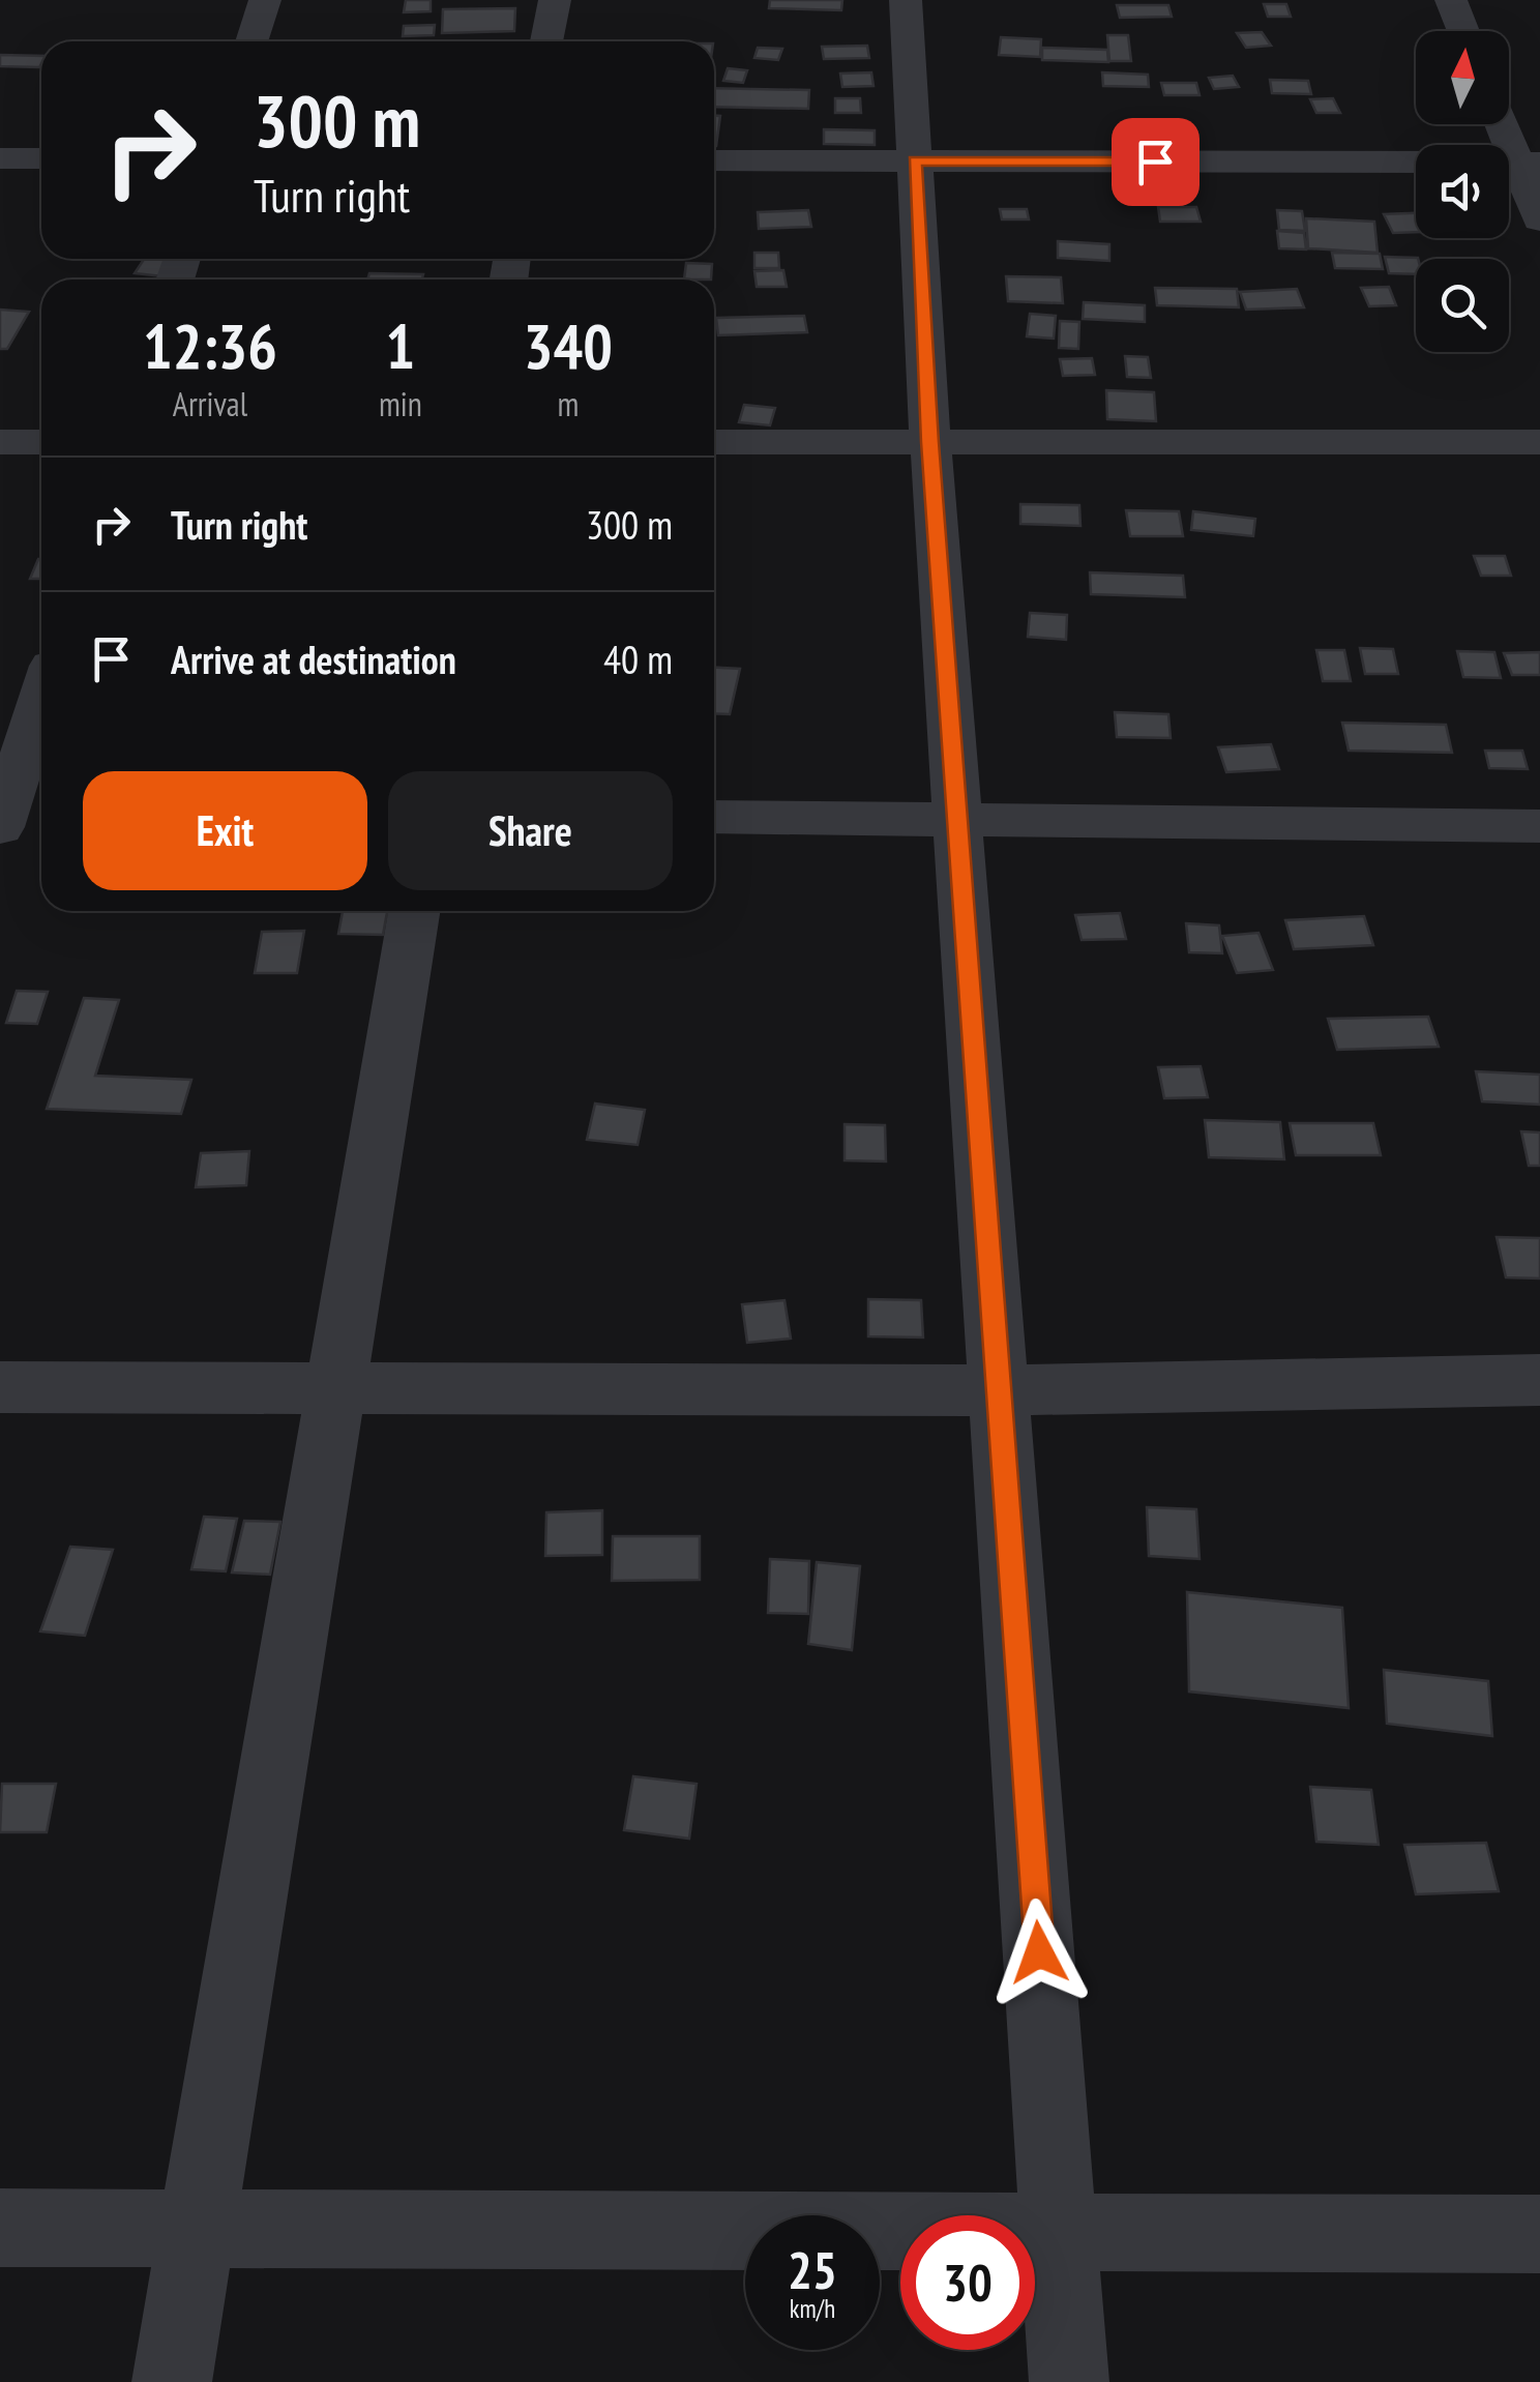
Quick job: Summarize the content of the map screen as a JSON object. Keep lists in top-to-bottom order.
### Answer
{
  "north": "top",
  "page": {
    "turn": ["300 m", "Turn right"],
    "eta": [
      "12:36",
      "Arrival",
      "1",
      "min",
      "340",
      "m"
    ],
    "list": [
      {
        "name": "Turn right",
        "value": "300 m"
      },
      {
        "name": "Arrive at destination",
        "value": "40 m"
      }
    ],
    "buttons": ["Exit", "Share"],
    "speed": "25 km/h",
    "limit": "30"
  }
}
